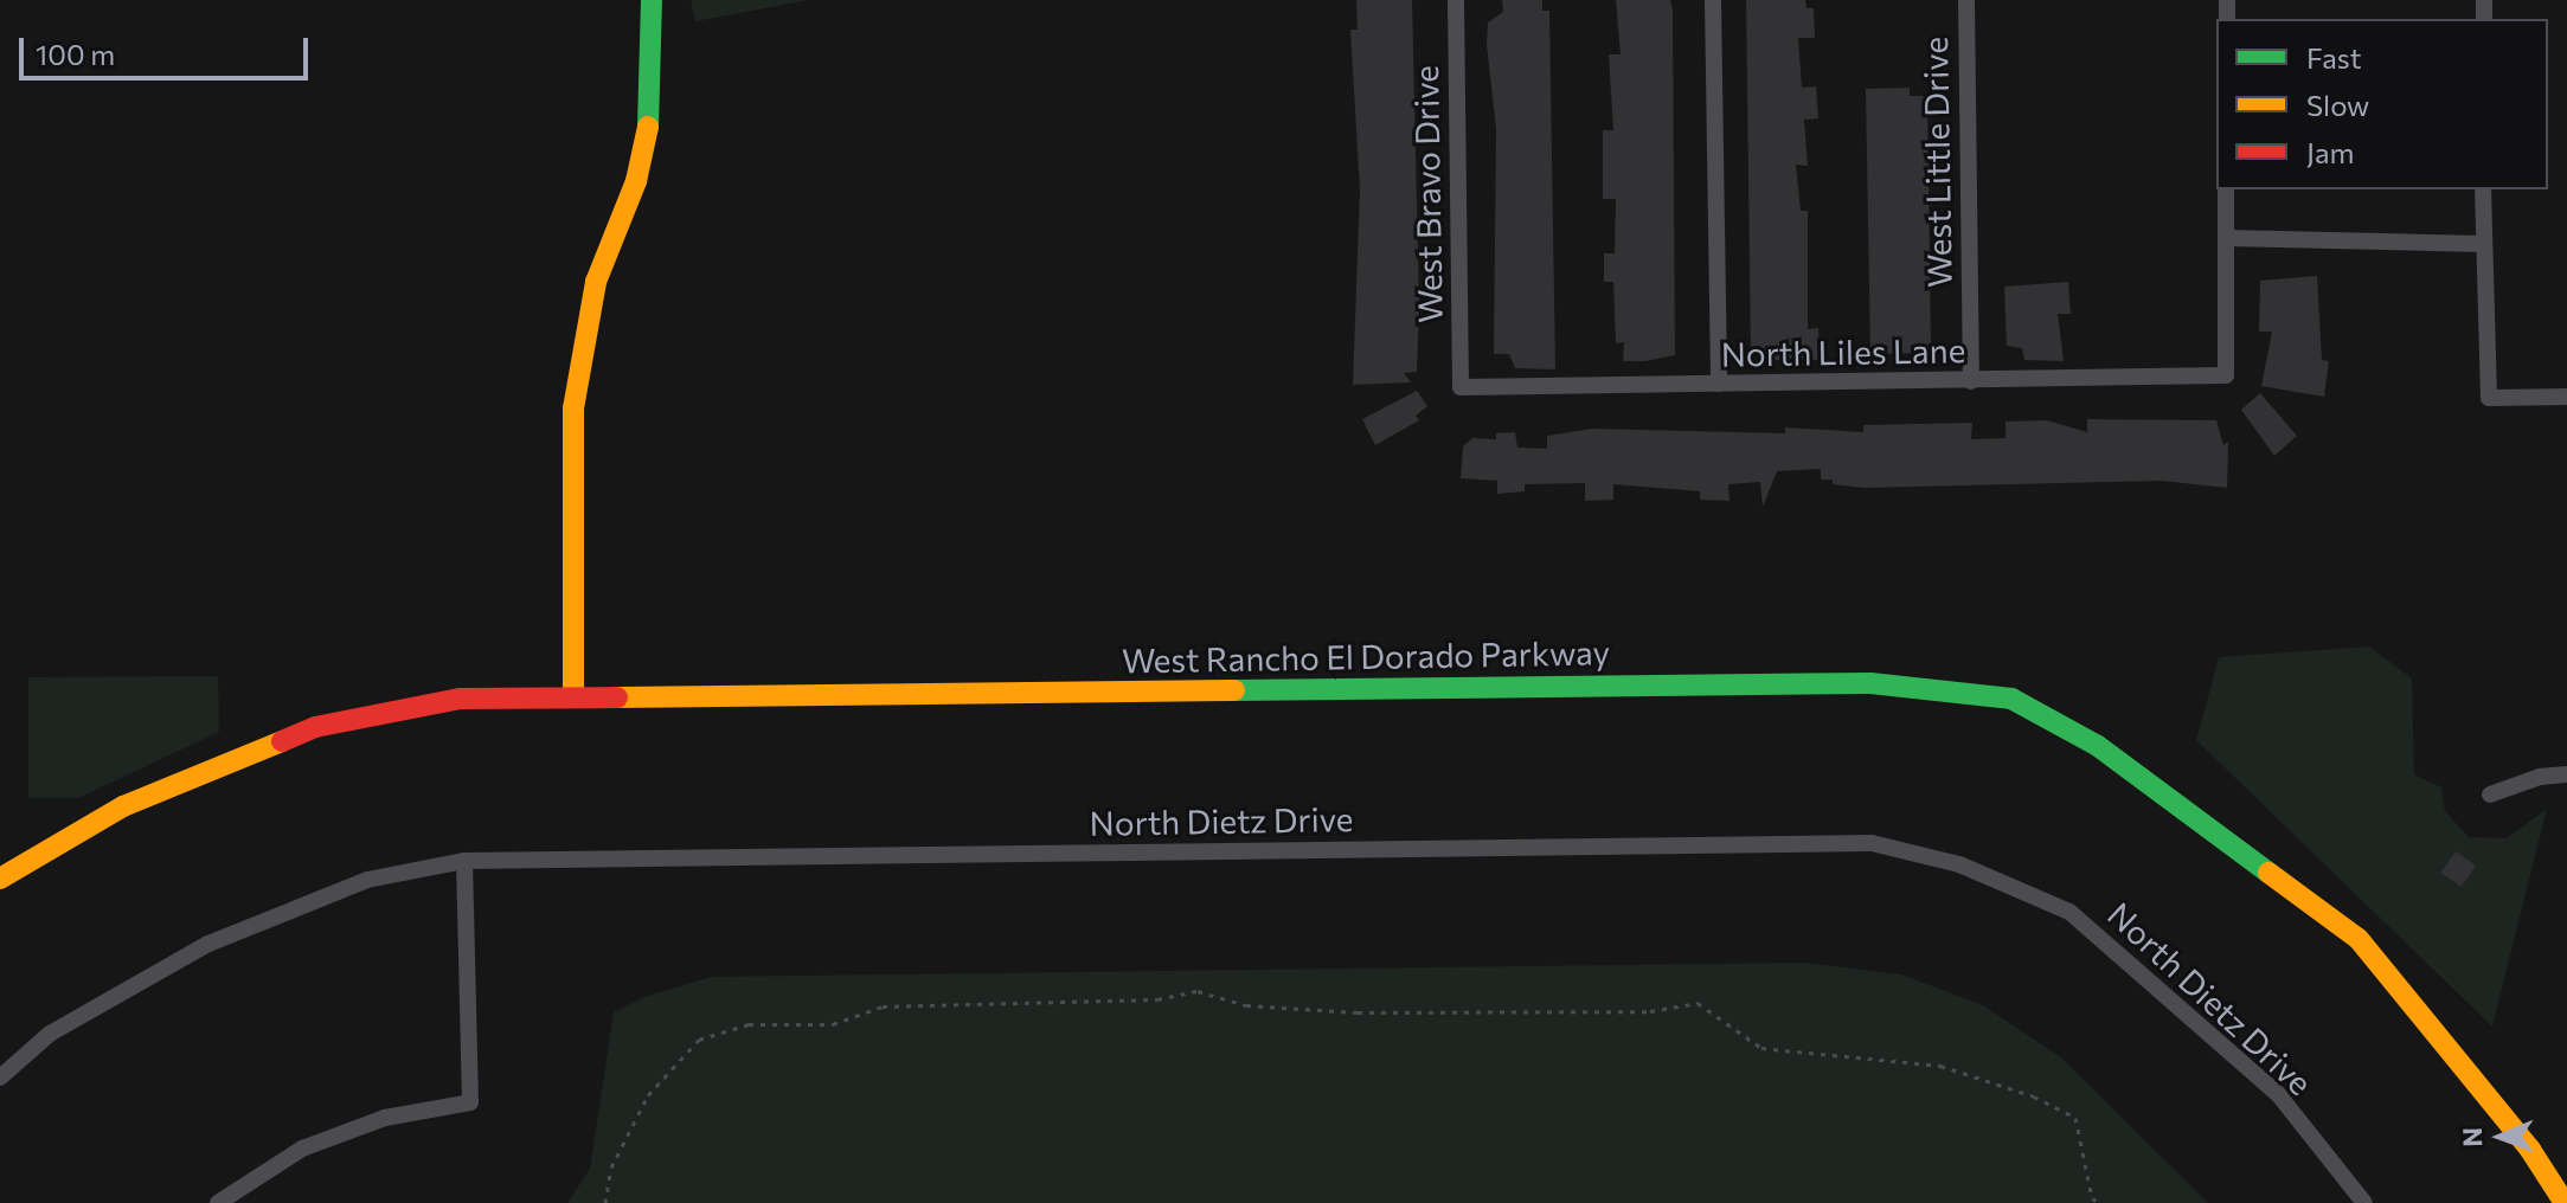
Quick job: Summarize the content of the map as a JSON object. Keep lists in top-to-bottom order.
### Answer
{
  "streets": {
    "street": [
      "West Little Drive",
      "West Bravo Drive",
      "North Liles Lane",
      "West Rancho El Dorado Parkway",
      "North Dietz Drive"
    ]
  },
  "crossings": [
    ["West Little Drive", "North Liles Lane"],
    ["West Bravo Drive", "North Liles Lane"]
  ],
  "legend": ["Fast", "Slow", "Jam"],
  "scale_bar": "100 m",
  "north": "left"
}
